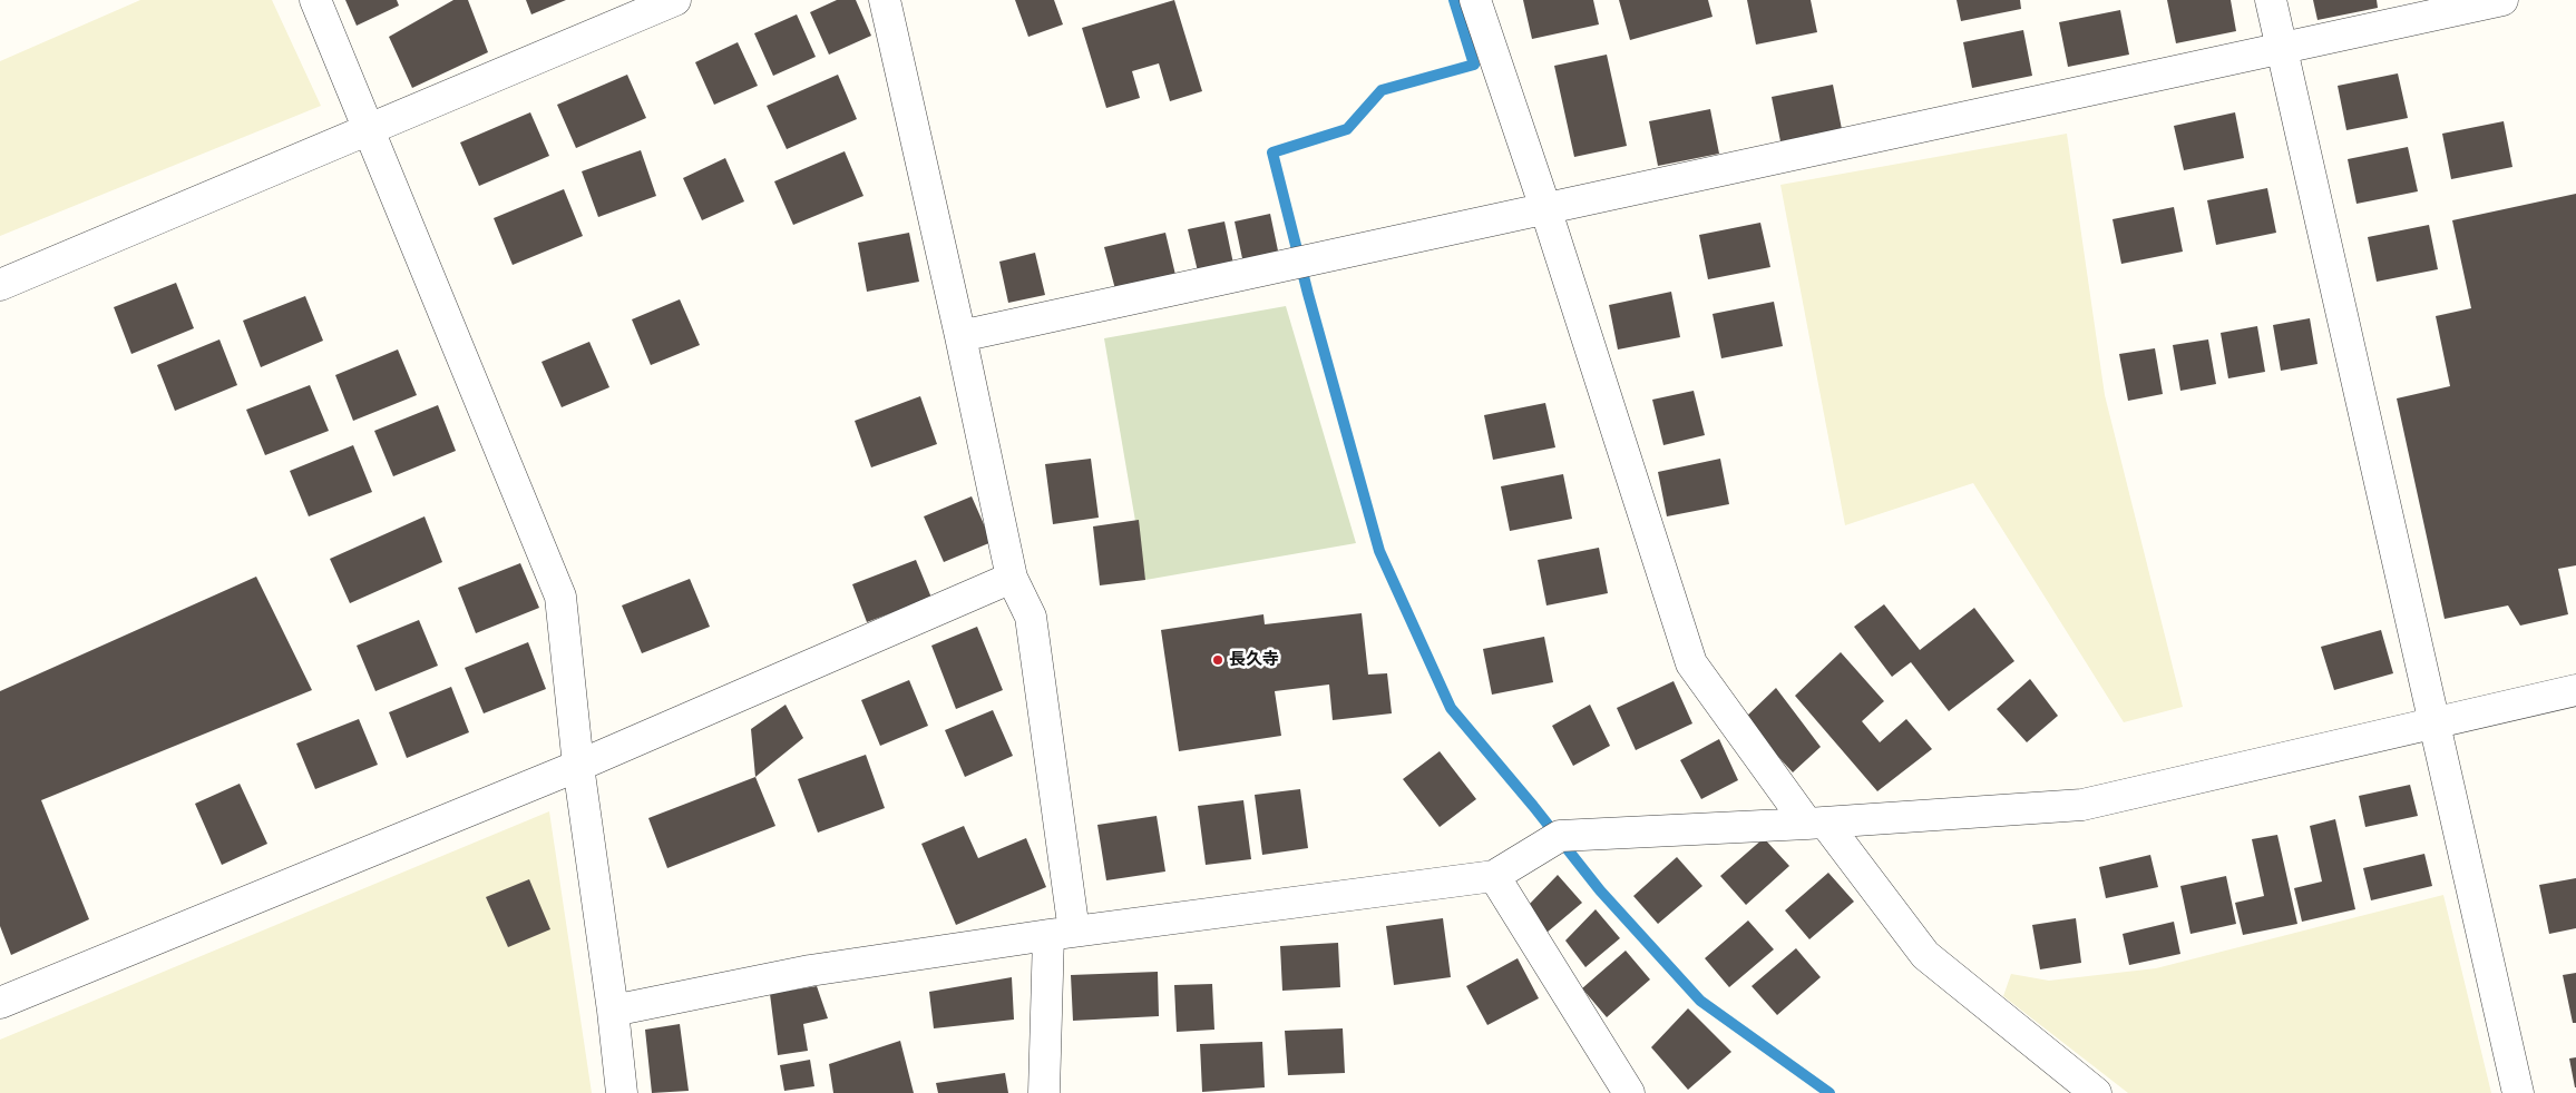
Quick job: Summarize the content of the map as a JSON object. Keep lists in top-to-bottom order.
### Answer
{
  "places": ["長久寺"]
}
